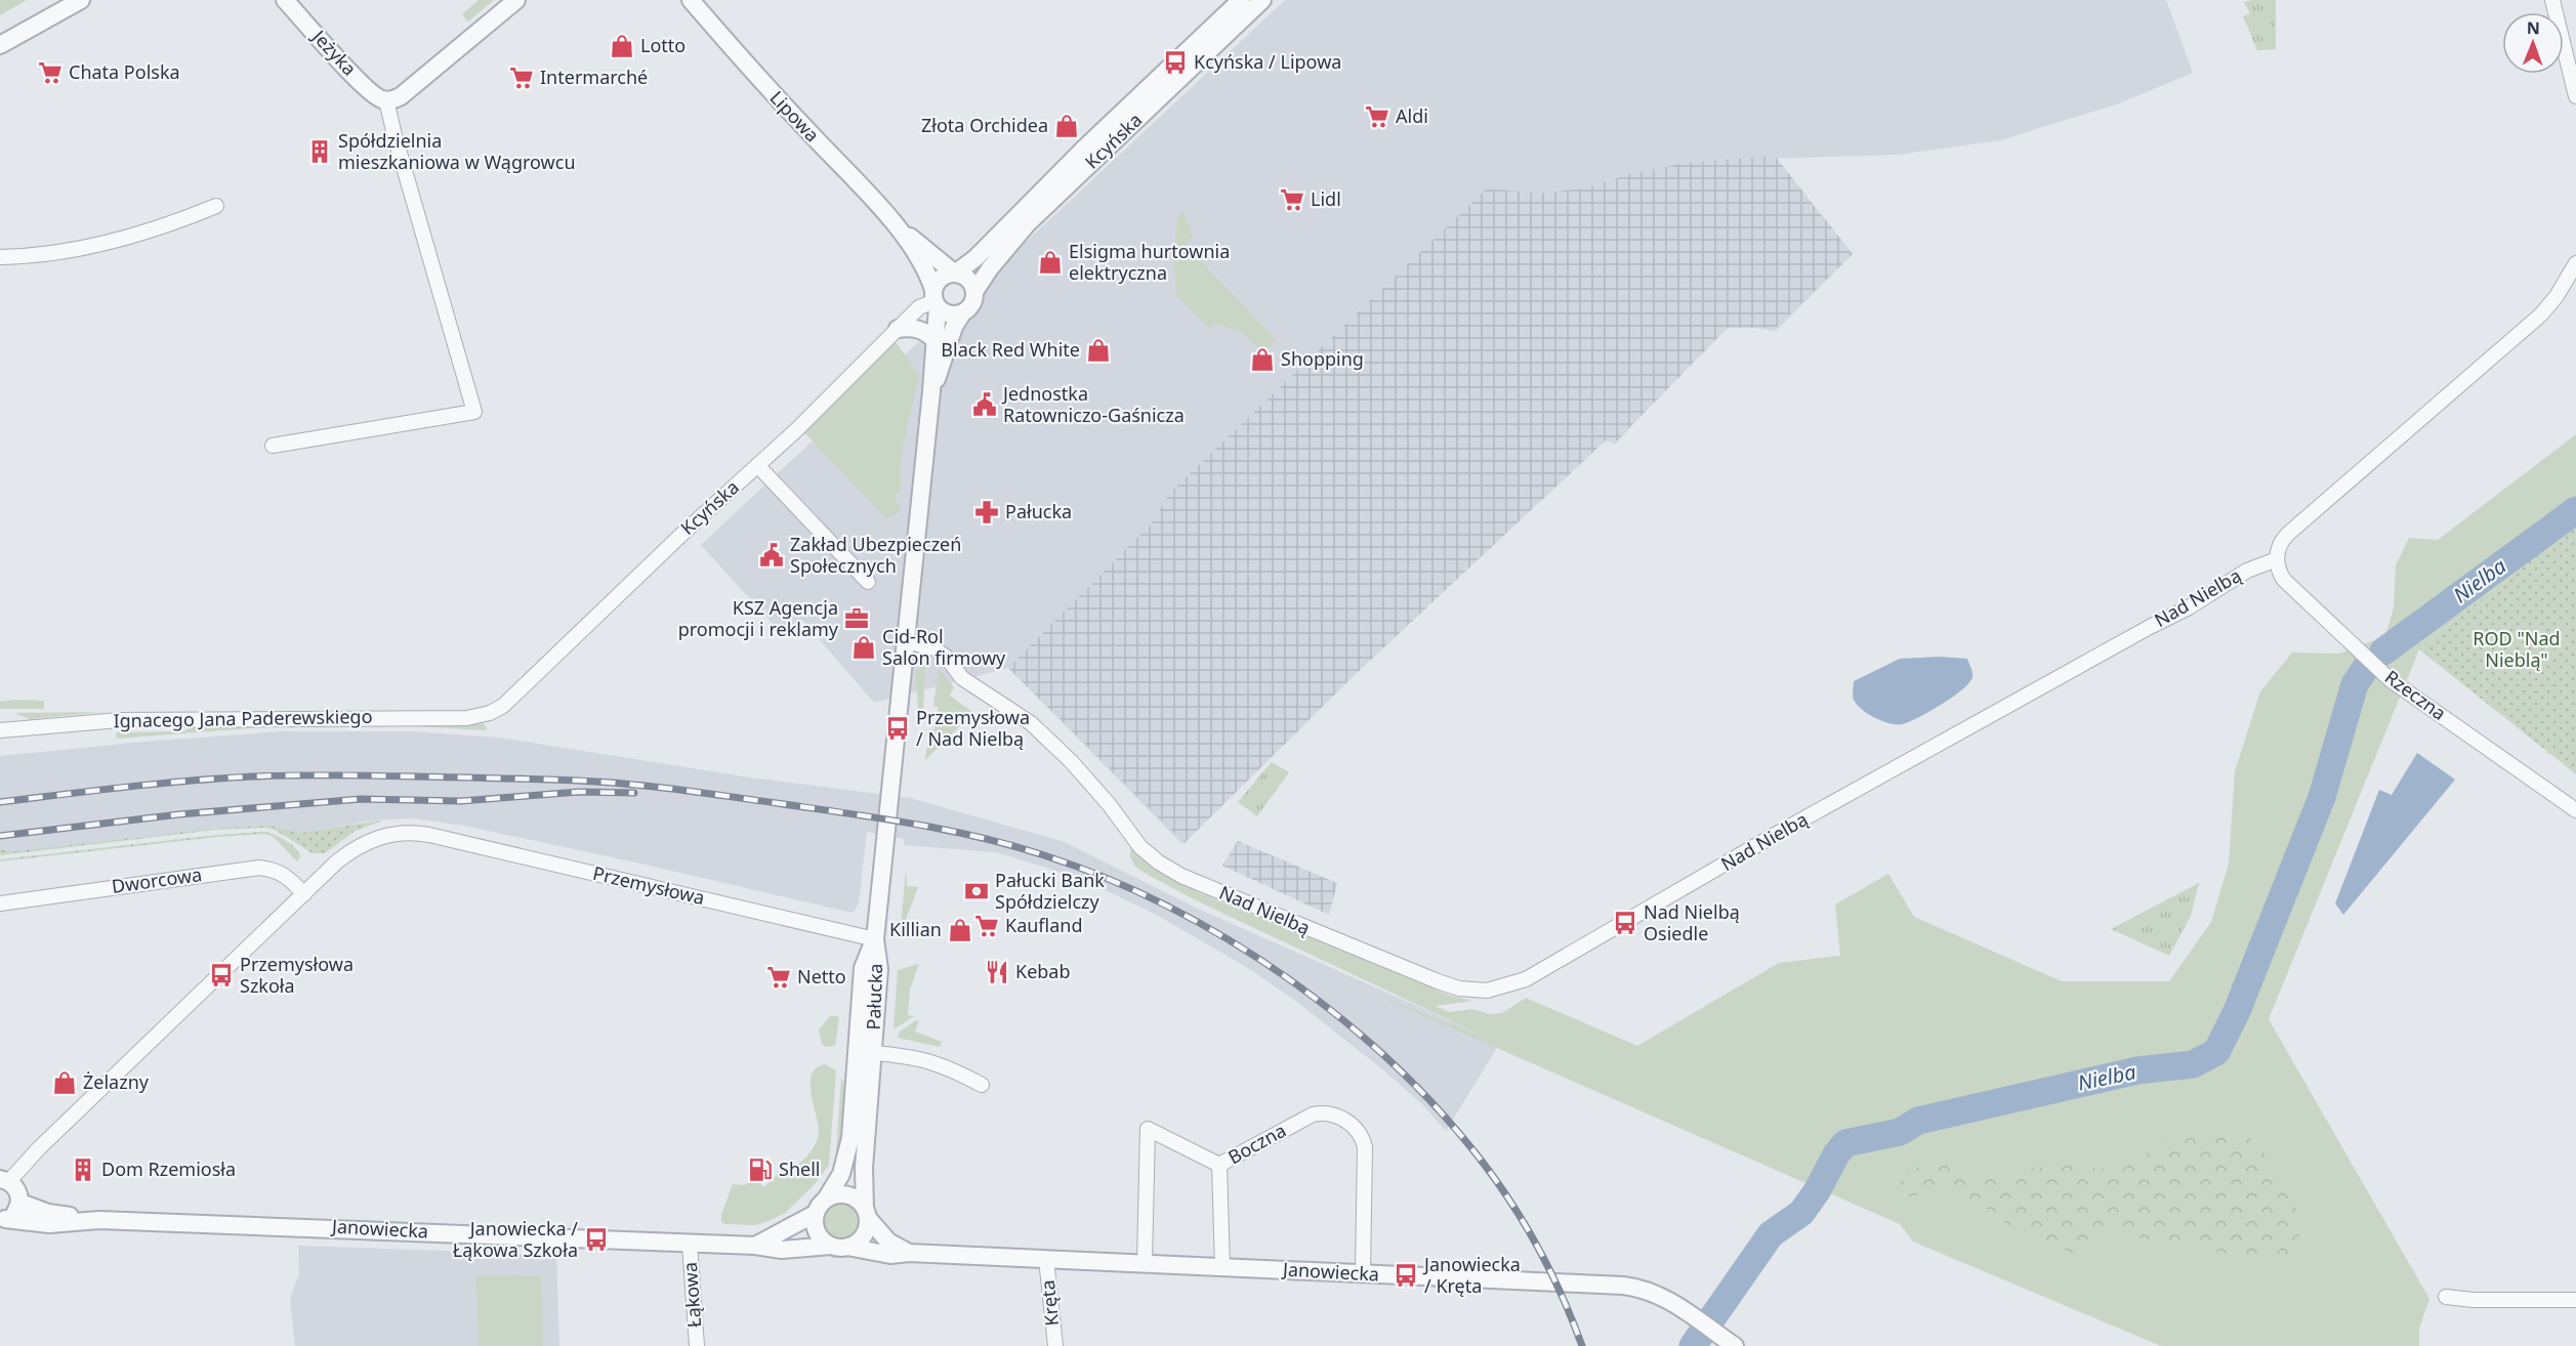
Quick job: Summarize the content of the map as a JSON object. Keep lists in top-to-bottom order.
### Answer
{
  "streets": {
    "street": [
      "Jeżyka",
      "Lipowa",
      "Kcyńska",
      "Nad Nielbą",
      "Rzeczna",
      "Ignacego Jana Paderewskiego",
      "Dworcowa",
      "Przemysłowa",
      "Pałucka",
      "Boczna",
      "Janowiecka",
      "Łąkowa",
      "Kręta"
    ]
  },
  "crossings": [
    ["Lipowa", "Kcyńska"],
    ["Kcyńska", "Ignacego Jana Paderewskiego"],
    ["Nad Nielbą", "Rzeczna"],
    ["Dworcowa", "Przemysłowa"],
    ["Przemysłowa", "Pałucka"],
    ["Pałucka", "Janowiecka"],
    ["Boczna", "Janowiecka"],
    ["Janowiecka", "Łąkowa"],
    ["Janowiecka", "Kręta"]
  ],
  "water": ["Nielba"],
  "parks": ["ROD \"Nad Nieblą\""],
  "places": {
    "shop": [
      "Lotto",
      "Złota Orchidea",
      "Elsigma hurtownia elektryczna",
      "Black Red White",
      "Shopping",
      "Cid-Rol Salon firmowy",
      "Killian",
      "Żelazny"
    ],
    "bus stop": [
      "Kcyńska / Lipowa",
      "Przemysłowa / Nad Nielbą",
      "Nad Nielbą Osiedle",
      "Przemysłowa Szkoła",
      "Janowiecka / Łąkowa Szkoła",
      "Janowiecka / Kręta"
    ],
    "supermarket": [
      "Chata Polska",
      "Intermarché",
      "Aldi",
      "Lidl",
      "Kaufland",
      "Netto"
    ],
    "building": ["Spółdzielnia mieszkaniowa w Wągrowcu", "Dom Rzemiosła"],
    "public building": ["Jednostka Ratowniczo-Gaśnicza", "Zakład Ubezpieczeń Społecznych"],
    "pharmacy": ["Pałucka"],
    "office": ["KSZ Agencja promocji i reklamy"],
    "bank": ["Pałucki Bank Spółdzielczy"],
    "restaurant": ["Kebab"],
    "fuel station": ["Shell"]
  },
  "north": "top"
}
